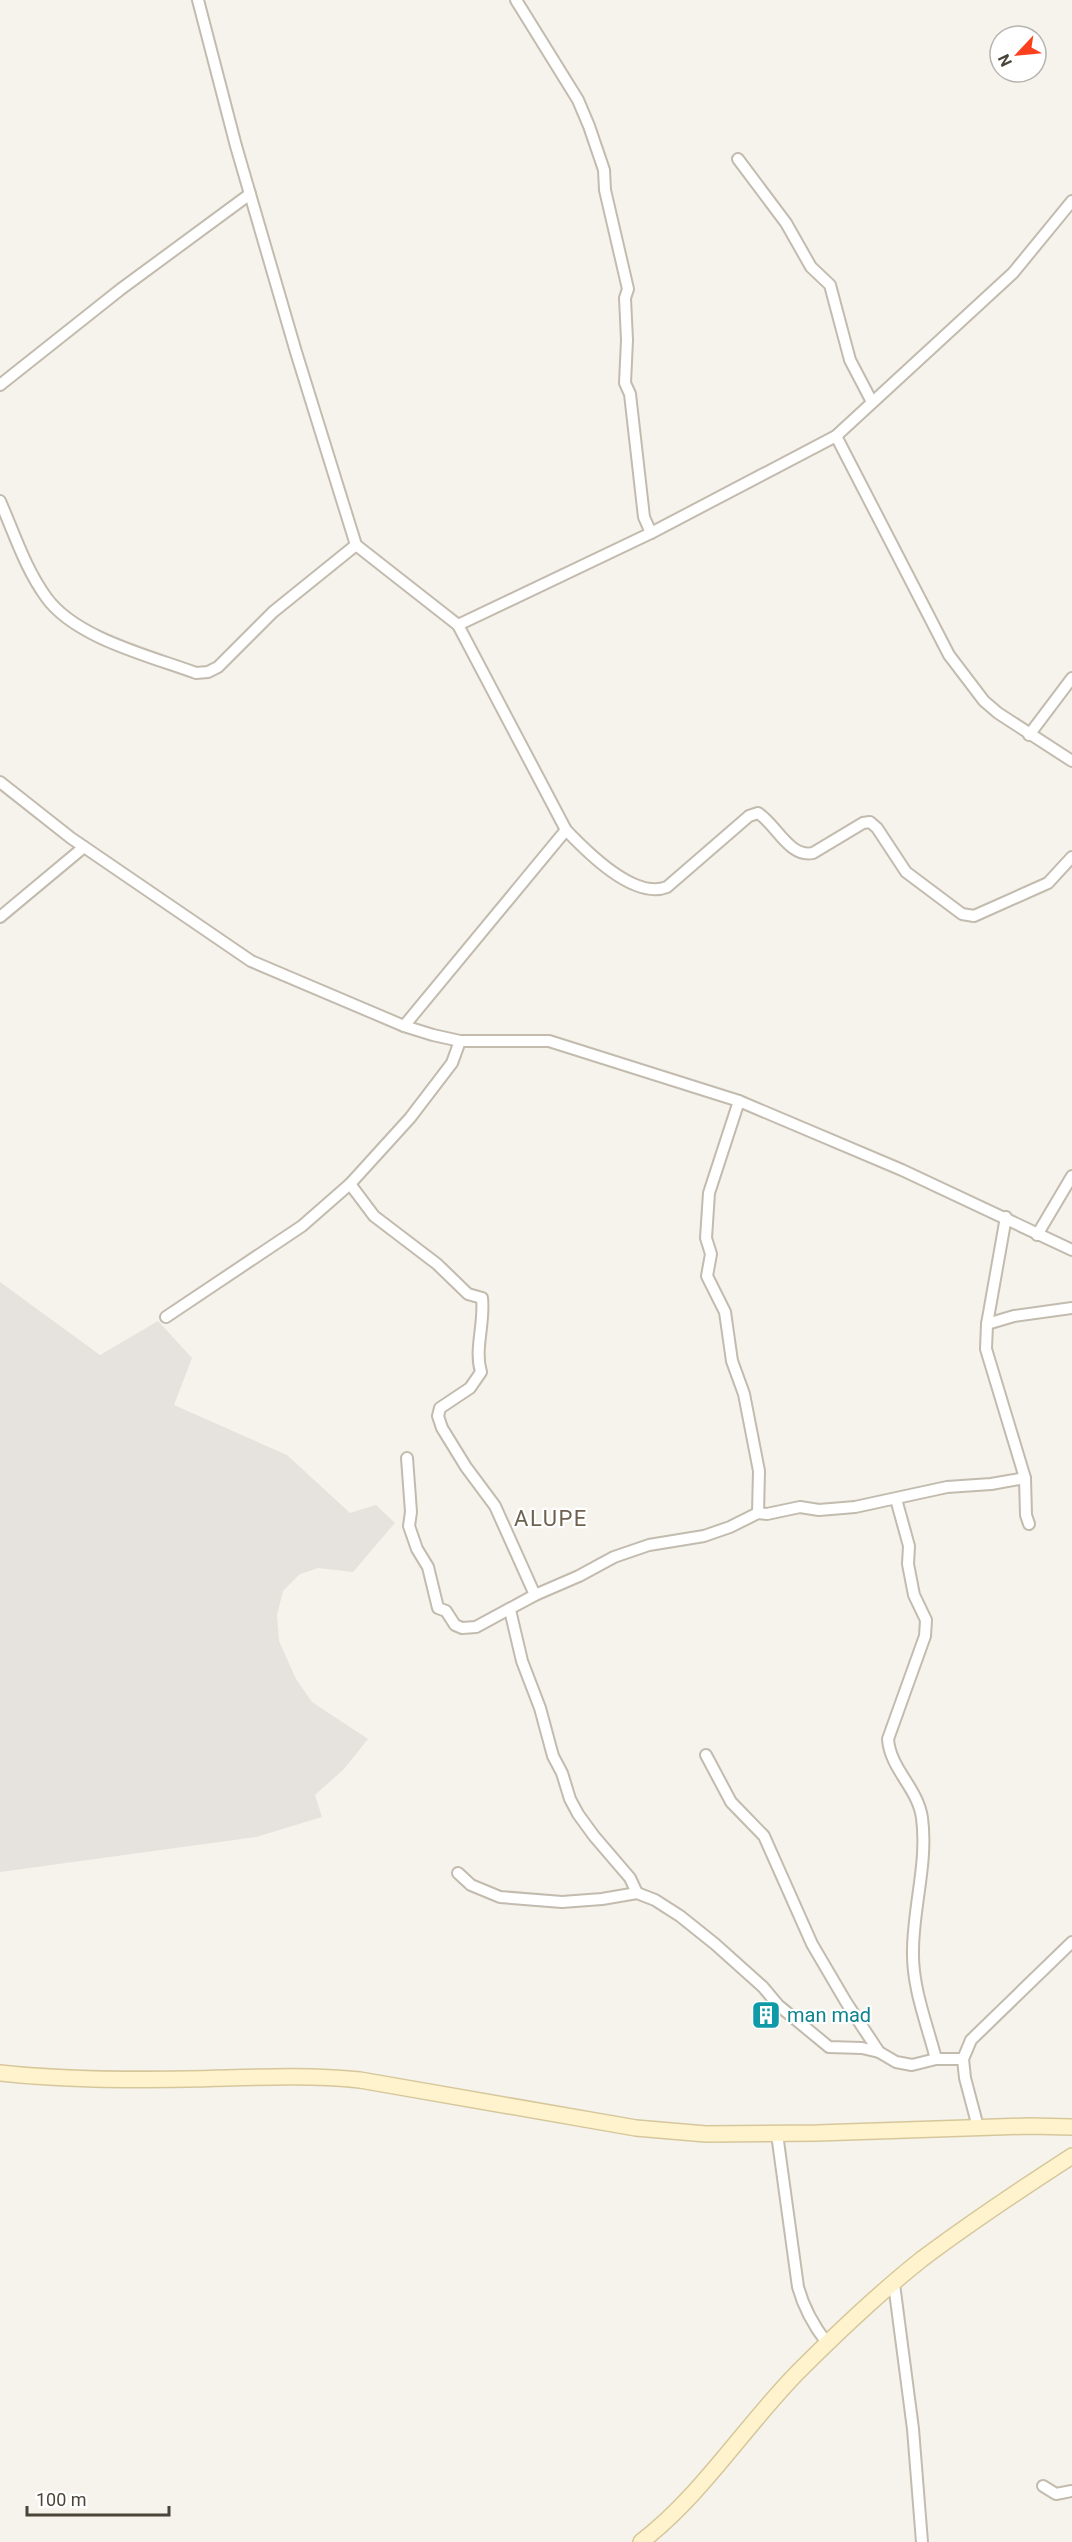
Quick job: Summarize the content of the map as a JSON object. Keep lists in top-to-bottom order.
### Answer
{
  "districts": ["ALUPE"],
  "places": {
    "building": ["man mad"]
  },
  "scale_bar": "100 m",
  "north": "bottom left"
}
